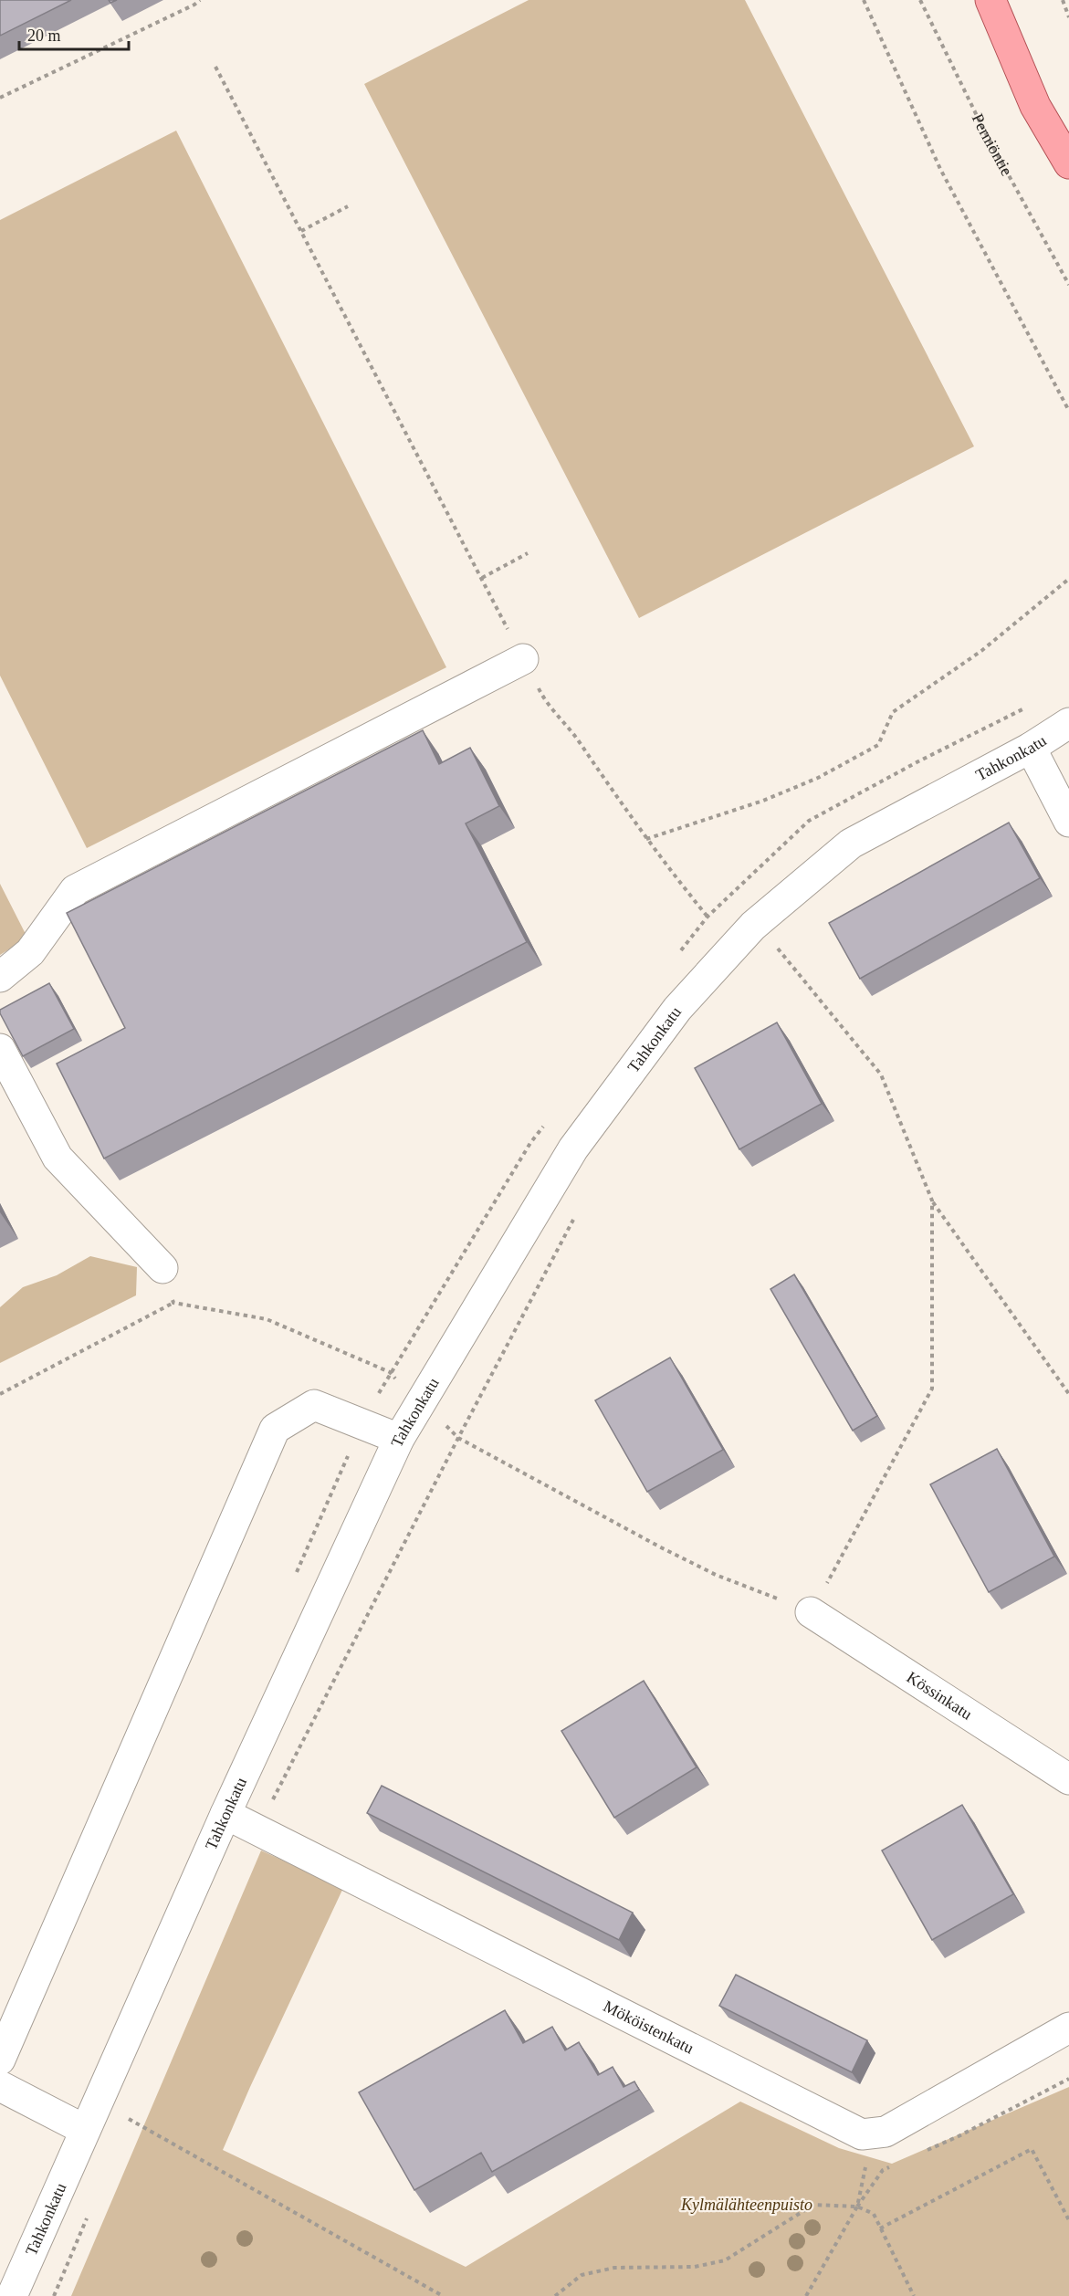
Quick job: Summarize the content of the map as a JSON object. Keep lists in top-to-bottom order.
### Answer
{
  "streets": {
    "street": ["Tahkonkatu", "Kössinkatu", "Mököistenkatu"],
    "path": ["Perniöntie"]
  },
  "crossings": [
    ["Tahkonkatu", "Mököistenkatu"]
  ],
  "parks": ["Kylmälähteenpuisto"],
  "scale_bar": "20 m"
}
